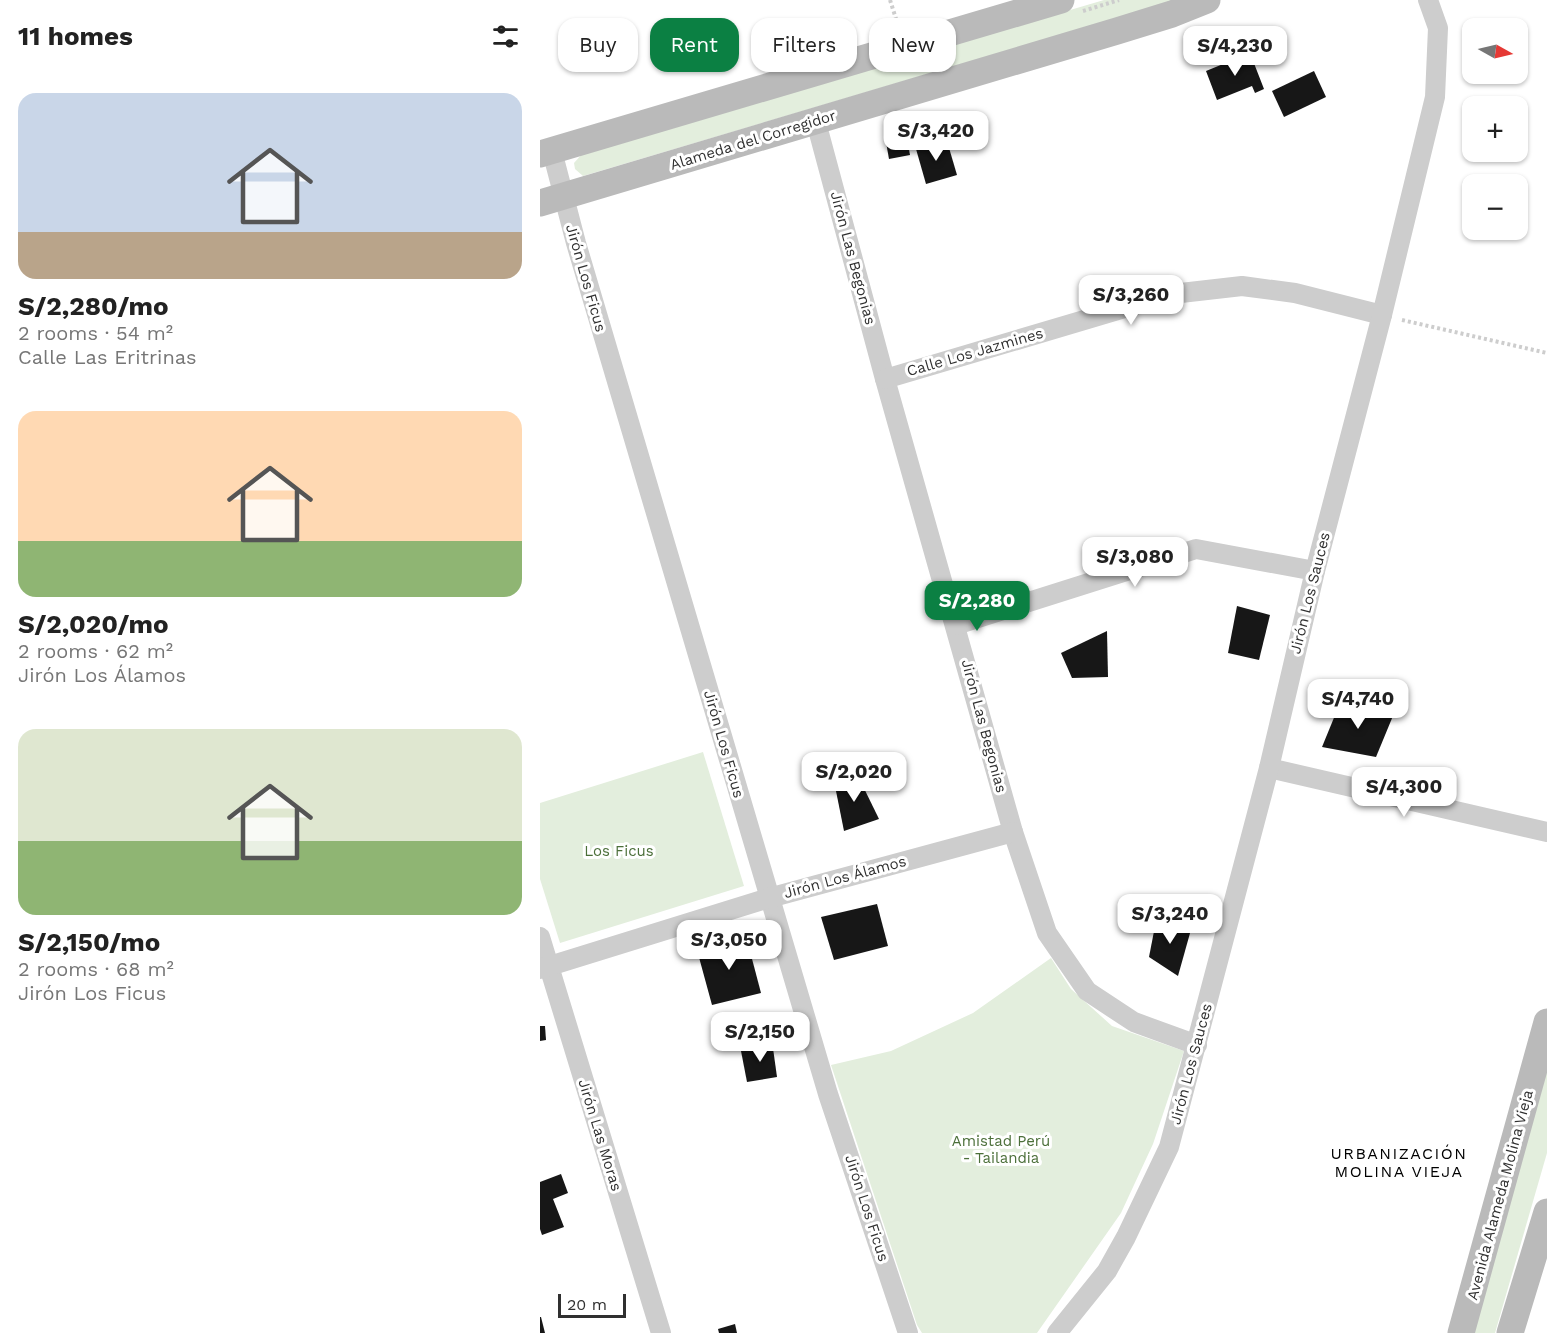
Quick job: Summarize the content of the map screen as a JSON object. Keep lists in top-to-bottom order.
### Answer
{
  "streets": {
    "main road": ["Alameda del Corregidor", "Avenida Alameda Molina Vieja"],
    "street": [
      "Jirón Las Begonias",
      "Jirón Los Ficus",
      "Calle Los Jazmines",
      "Jirón Los Sauces",
      "Jirón Los Álamos",
      "Jirón Las Moras"
    ]
  },
  "crossings": [
    ["Alameda del Corregidor", "Jirón Las Begonias"],
    ["Alameda del Corregidor", "Jirón Los Ficus"],
    ["Jirón Las Begonias", "Calle Los Jazmines"],
    ["Jirón Las Begonias", "Jirón Los Sauces"],
    ["Jirón Las Begonias", "Jirón Los Álamos"],
    ["Jirón Los Ficus", "Jirón Los Álamos"],
    ["Calle Los Jazmines", "Jirón Los Sauces"],
    ["Jirón Los Álamos", "Jirón Las Moras"]
  ],
  "districts": ["URBANIZACIÓN MOLINA VIEJA"],
  "parks": ["Los Ficus", "Amistad Perú - Tailandia"],
  "scale_bar": "20 m",
  "north": "right",
  "page": {
    "heading": "11 homes",
    "map_buttons": ["+", "−"],
    "chip": [
      "Buy",
      "Rent",
      "Filters",
      "New"
    ],
    "price": [
      "S/4,230",
      "S/3,420",
      "S/3,260",
      "S/3,080",
      "S/2,280",
      "S/4,740",
      "S/2,020",
      "S/4,300",
      "S/3,240",
      "S/3,050",
      "S/2,150"
    ],
    "list": [
      {
        "name": "S/2,280/mo",
        "note": "2 rooms · 54 m² · Calle Las Eritrinas"
      },
      {
        "name": "S/2,020/mo",
        "note": "2 rooms · 62 m² · Jirón Los Álamos"
      },
      {
        "name": "S/2,150/mo",
        "note": "2 rooms · 68 m² · Jirón Los Ficus"
      }
    ],
    "scale": "20 m"
  }
}
